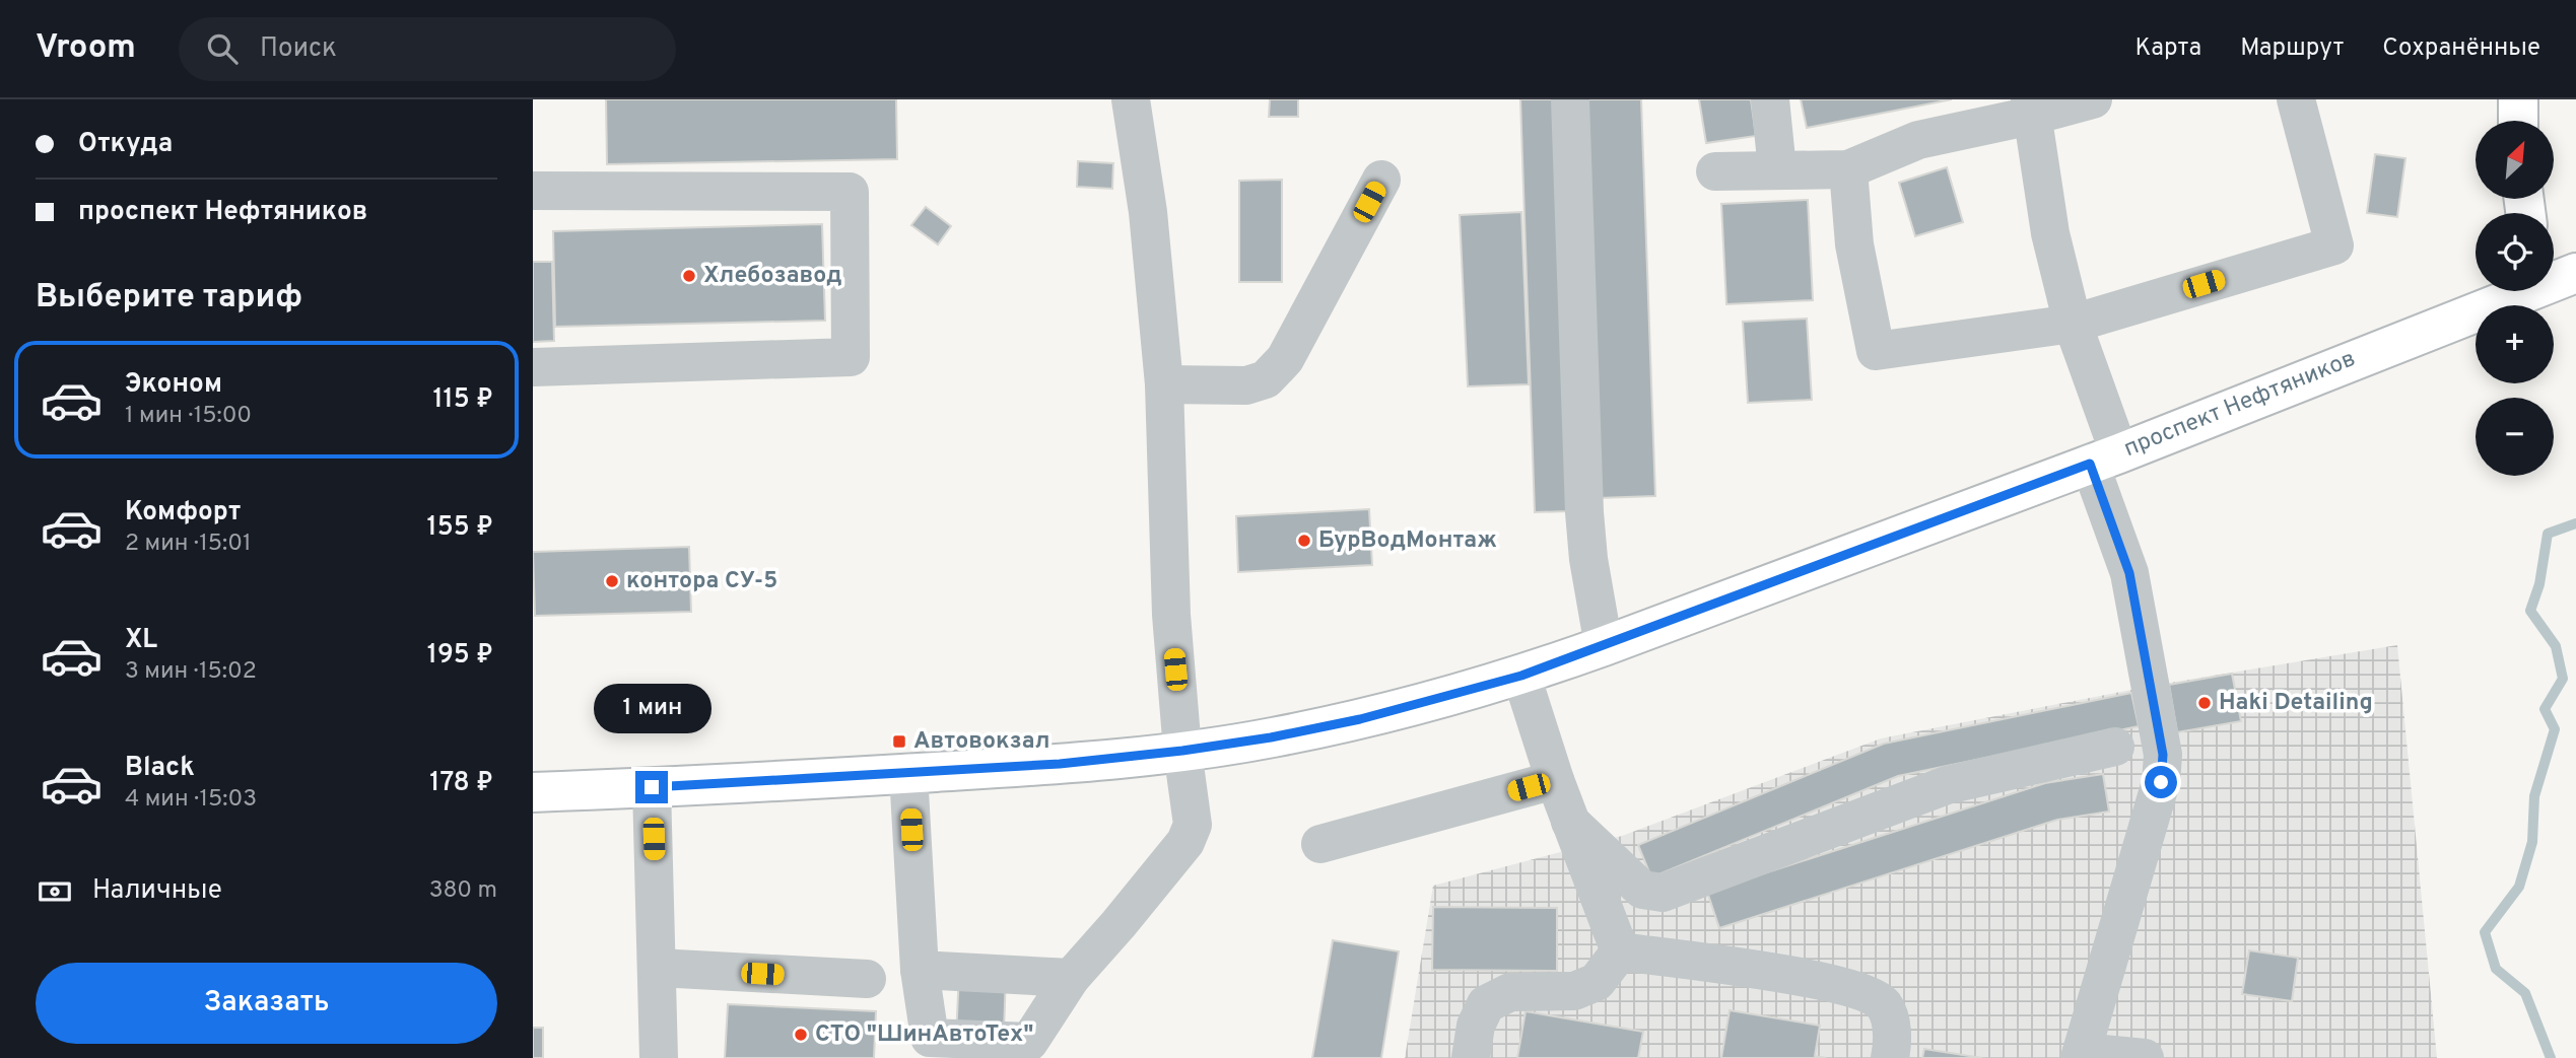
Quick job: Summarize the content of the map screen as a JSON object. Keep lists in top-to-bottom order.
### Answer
{
  "streets": {
    "main road": ["проспект Нефтяников"]
  },
  "places": {
    "other": [
      "Хлебозавод",
      "БурВодМонтаж",
      "контора СУ-5",
      "Haki Detailing",
      "СТО \"ШинАвтоТех\""
    ],
    "transit": ["Автовокзал"]
  },
  "north": "top right",
  "page": {
    "header": "Vroom",
    "search": "Поиск",
    "nav": ["Карта", "Маршрут", "Сохранённые"],
    "banner": ["Откуда", "проспект Нефтяников"],
    "map_buttons": ["+", "−"],
    "heading": "Выберите тариф",
    "list": [
      {
        "name": "Эконом",
        "note": "1 мин · 15:00",
        "value": "115 ₽"
      },
      {
        "name": "Комфорт",
        "note": "2 мин · 15:01",
        "value": "155 ₽"
      },
      {
        "name": "XL",
        "note": "3 мин · 15:02",
        "value": "195 ₽"
      },
      {
        "name": "Black",
        "note": "4 мин · 15:03",
        "value": "178 ₽"
      }
    ],
    "bubble": "1 мин",
    "pay": ["Наличные", "380 m"],
    "buttons": "Заказать"
  }
}
